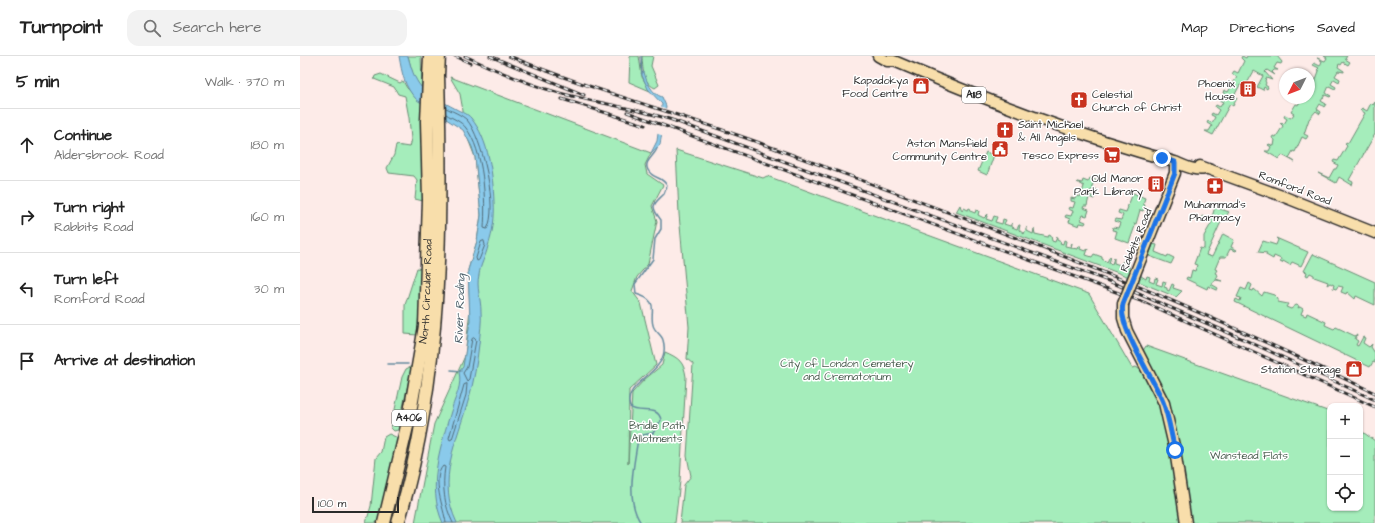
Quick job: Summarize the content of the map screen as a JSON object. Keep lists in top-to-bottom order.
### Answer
{
  "streets": {
    "highway": ["North Circular Road", "A406"],
    "main road": ["A118", "Romford Road", "Rabbits Road"]
  },
  "crossings": [
    ["Romford Road", "Rabbits Road"],
    ["North Circular Road", "A406"]
  ],
  "water": ["River Roding"],
  "parks": ["City of London Cemetery and Crematorium", "Bridle Path Allotments", "Wanstead Flats"],
  "places": {
    "shop": ["Kapadokya Food Centre", "Station Storage"],
    "building": ["Phoenix House", "Old Manor Park Library"],
    "church": ["Celestial Church of Christ", "Saint Michael & All Angels"],
    "public building": ["Aston Mansfield Community Centre"],
    "supermarket": ["Tesco Express"],
    "pharmacy": ["Muhammad's Pharmacy"]
  },
  "scale_bar": "100 m",
  "north": "bottom left",
  "page": {
    "header": "Turnpoint",
    "search": "Search here",
    "nav": ["Map", "Directions", "Saved"],
    "heading": ["5 min", "Walk · 370 m"],
    "list": [
      ["Continue", "Aldersbrook Road", "180 m"],
      ["Turn right", "Rabbits Road", "160 m"],
      ["Turn left", "Romford Road", "30 m"],
      "Arrive at destination"
    ],
    "map_buttons": ["+", "−"],
    "scale": "100 m"
  }
}
